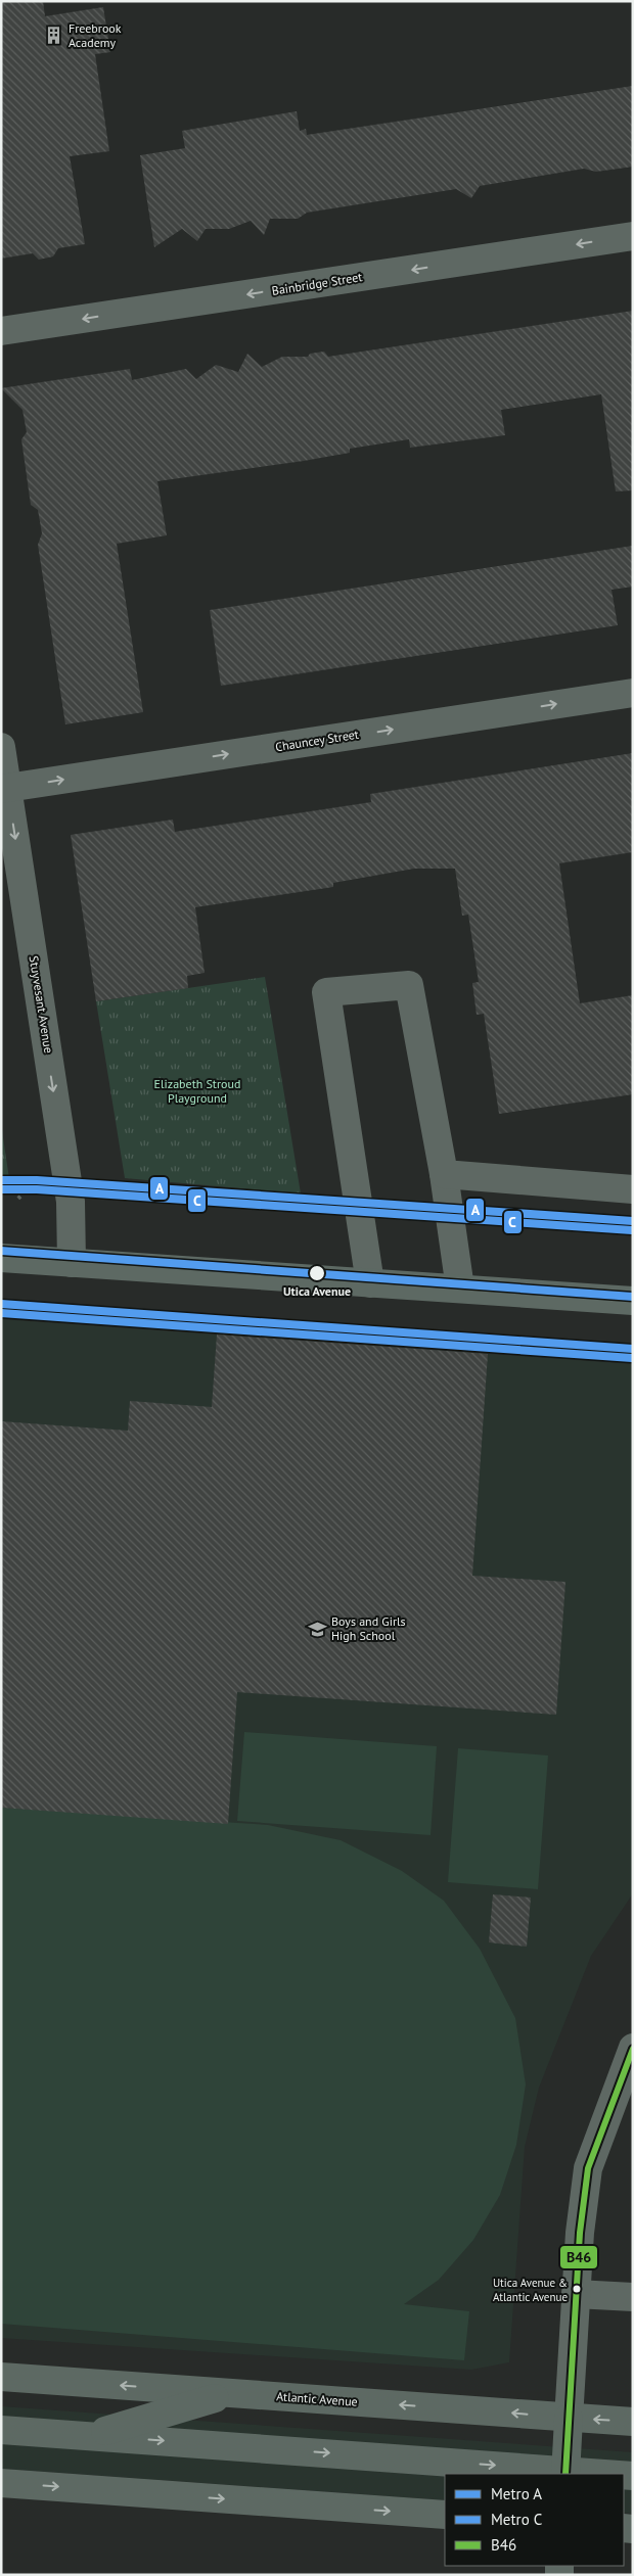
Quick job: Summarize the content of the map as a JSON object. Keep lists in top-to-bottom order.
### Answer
{
  "streets": {
    "main road": ["Atlantic Avenue"],
    "street": ["Bainbridge Street", "Chauncey Street", "Stuyvesant Avenue"]
  },
  "crossings": [
    ["Chauncey Street", "Stuyvesant Avenue"]
  ],
  "one_way": ["Bainbridge Street", "Chauncey Street", "Stuyvesant Avenue"],
  "parks": ["Elizabeth Stroud Playground"],
  "places": {
    "building": ["Freebrook Academy"],
    "other": ["Utica Avenue", "Utica Avenue & Atlantic Avenue"],
    "school or university": ["Boys and Girls High School"]
  },
  "lines": ["metro line A", "metro line C", "transit line B46"],
  "legend": ["Metro A", "Metro C", "B46"]
}
